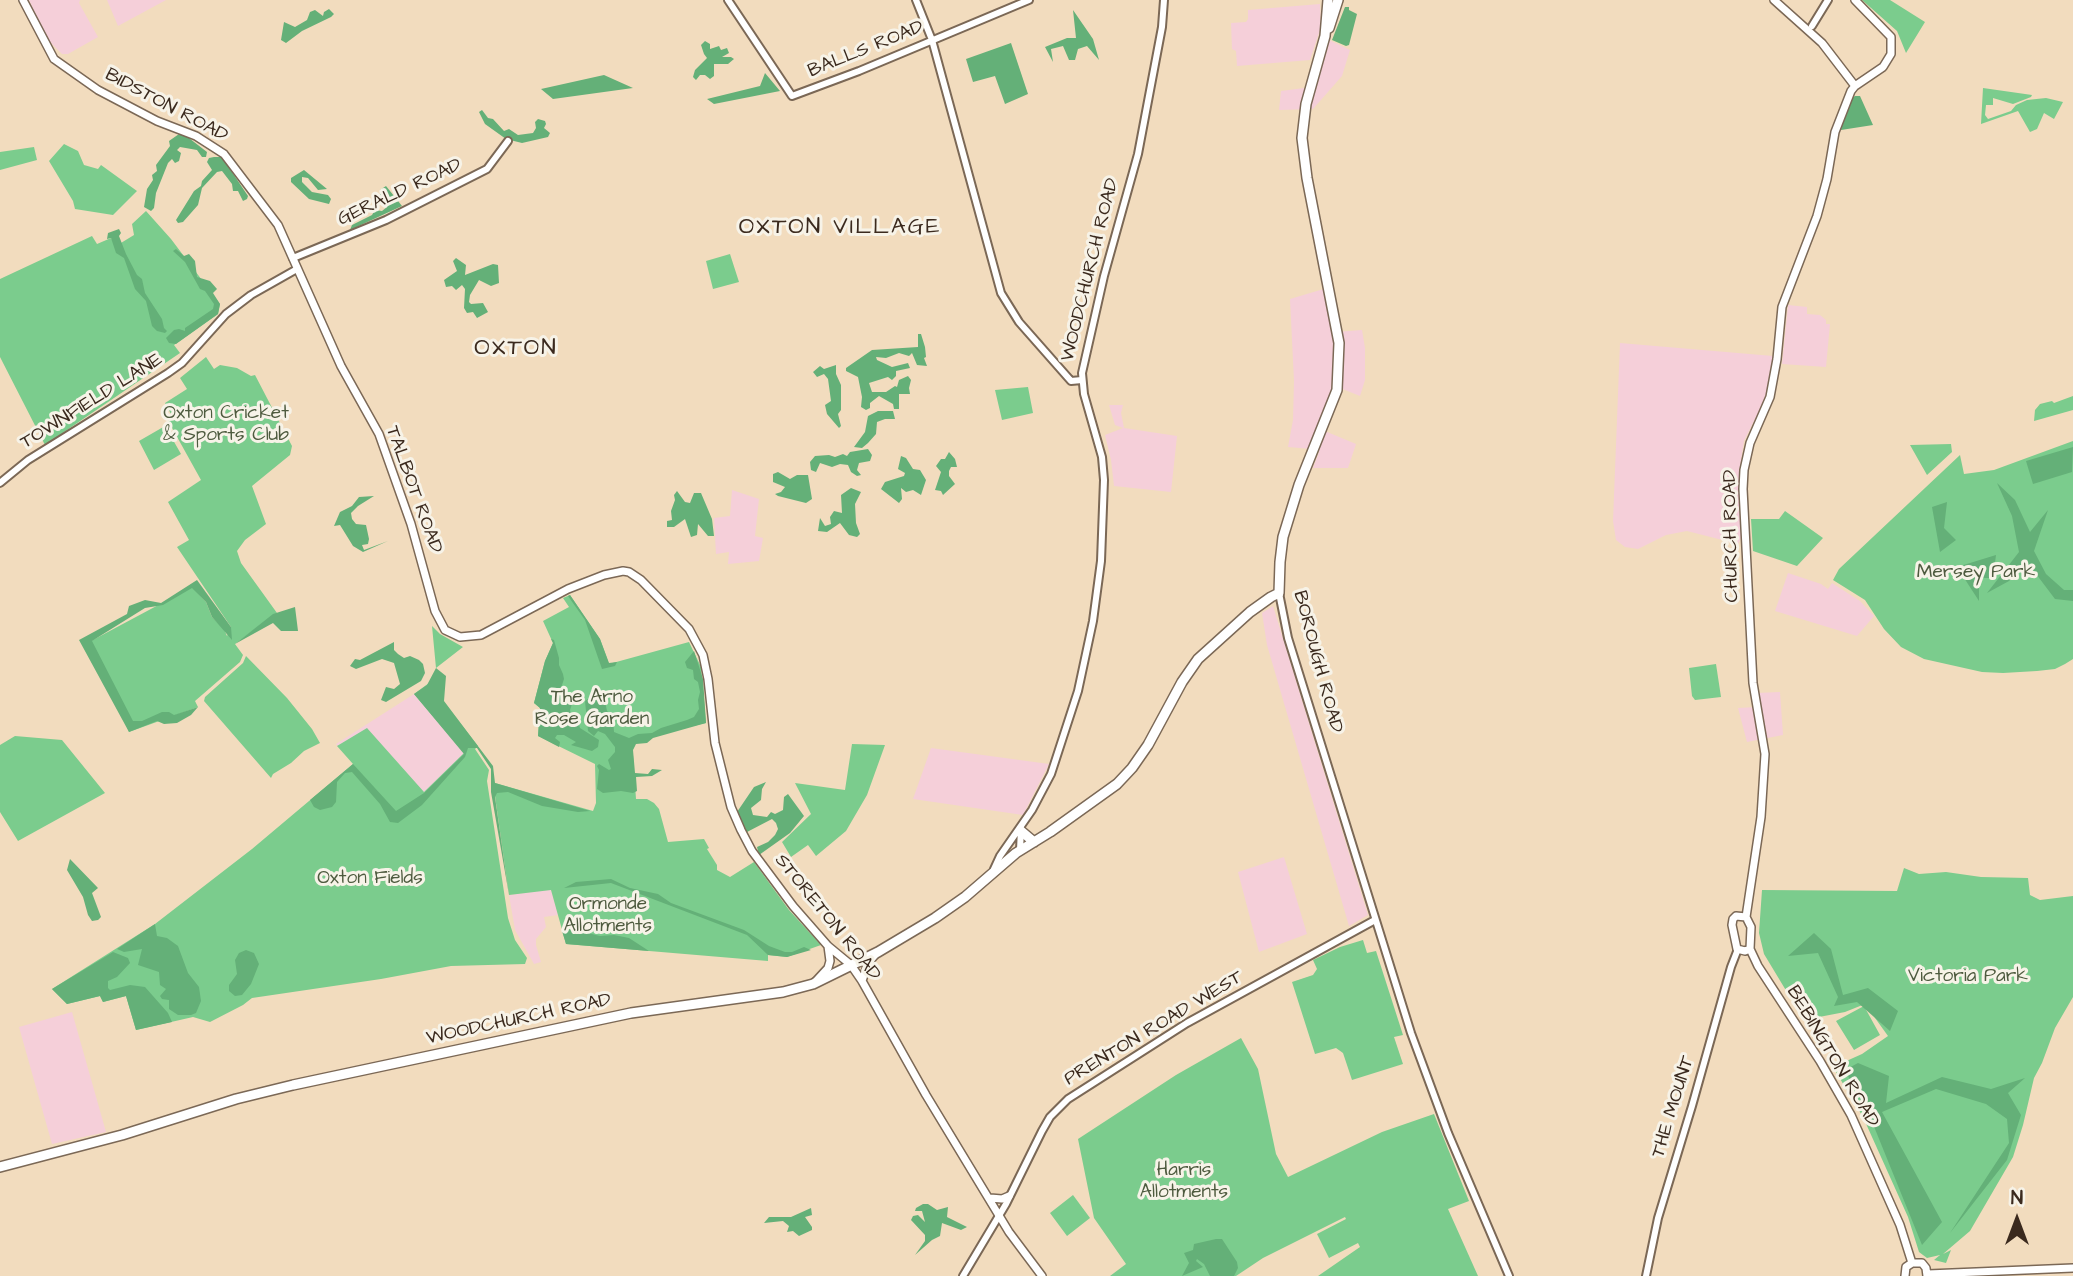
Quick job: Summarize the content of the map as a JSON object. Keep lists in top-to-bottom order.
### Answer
{
  "streets": {
    "highway": ["WOODCHURCH ROAD", "BOROUGH ROAD"],
    "main road": [
      "BIDSTON ROAD",
      "TALBOT ROAD",
      "CHURCH ROAD",
      "STORETON ROAD",
      "BEBINGTON ROAD"
    ],
    "street": [
      "BALLS ROAD",
      "GERALD ROAD",
      "TOWNFIELD LANE",
      "PRENTON ROAD WEST",
      "THE MOUNT"
    ]
  },
  "crossings": [
    ["BIDSTON ROAD", "GERALD ROAD"],
    ["BIDSTON ROAD", "TOWNFIELD LANE"],
    ["BIDSTON ROAD", "TALBOT ROAD"],
    ["WOODCHURCH ROAD", "STORETON ROAD"],
    ["TALBOT ROAD", "STORETON ROAD"],
    ["BOROUGH ROAD", "PRENTON ROAD WEST"],
    ["STORETON ROAD", "PRENTON ROAD WEST"]
  ],
  "districts": ["OXTON VILLAGE", "OXTON"],
  "parks": [
    "Oxton Cricket & Sports Club",
    "Mersey Park",
    "The Arno Rose Garden",
    "Oxton Fields",
    "Ormonde Allotments",
    "Victoria Park",
    "Harris Allotments"
  ],
  "north": "top"
}
